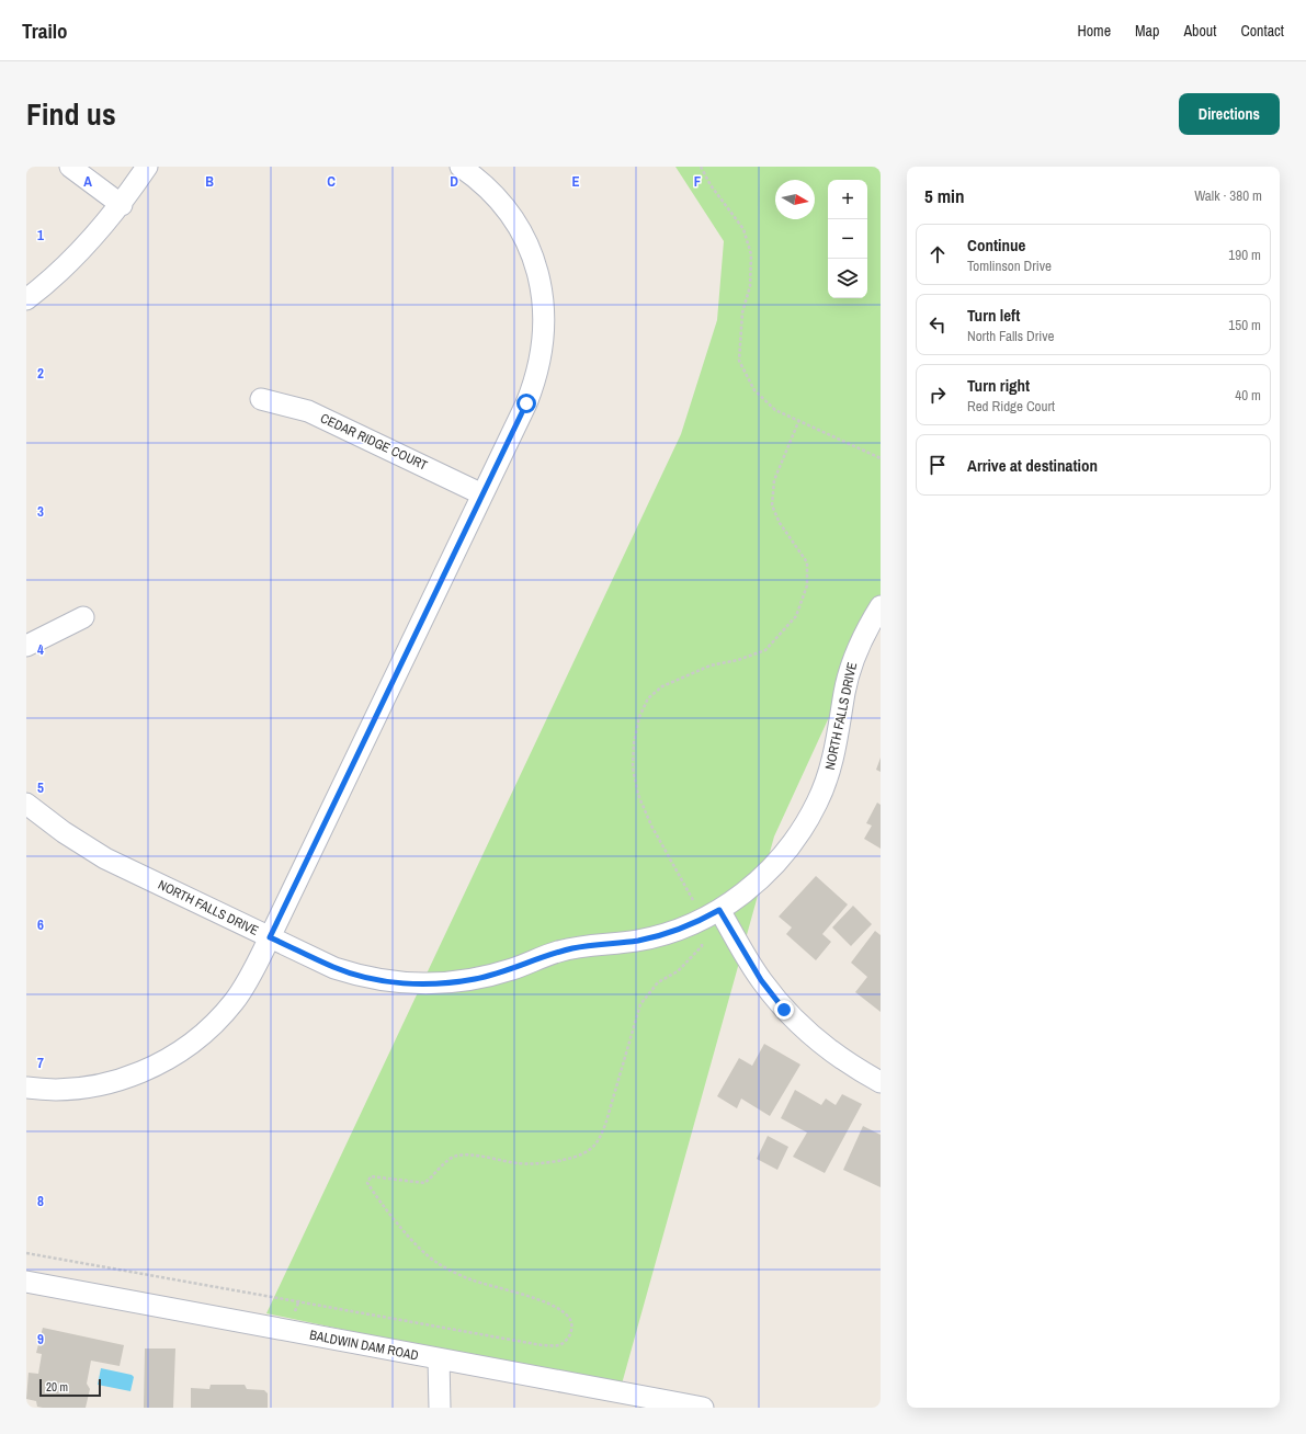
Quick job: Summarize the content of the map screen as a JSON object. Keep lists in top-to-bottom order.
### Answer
{
  "streets": {
    "street": ["CEDAR RIDGE COURT", "NORTH FALLS DRIVE", "BALDWIN DAM ROAD"]
  },
  "scale_bar": "20 m",
  "north": "right",
  "page": {
    "header": "Trailo",
    "nav": [
      "Home",
      "Map",
      "About",
      "Contact"
    ],
    "title": "Find us",
    "buttons": "Directions",
    "heading": ["5 min", "Walk · 380 m"],
    "map_buttons": ["+", "−"],
    "list": [
      ["Continue", "Tomlinson Drive", "190 m"],
      ["Turn left", "North Falls Drive", "150 m"],
      ["Turn right", "Red Ridge Court", "40 m"],
      "Arrive at destination"
    ],
    "scale": "20 m"
  },
  "grid": {
    "columns": [
      "A",
      "B",
      "C",
      "D",
      "E",
      "F"
    ],
    "rows": [
      "1",
      "2",
      "3",
      "4",
      "5",
      "6",
      "7",
      "8",
      "9"
    ]
  }
}
